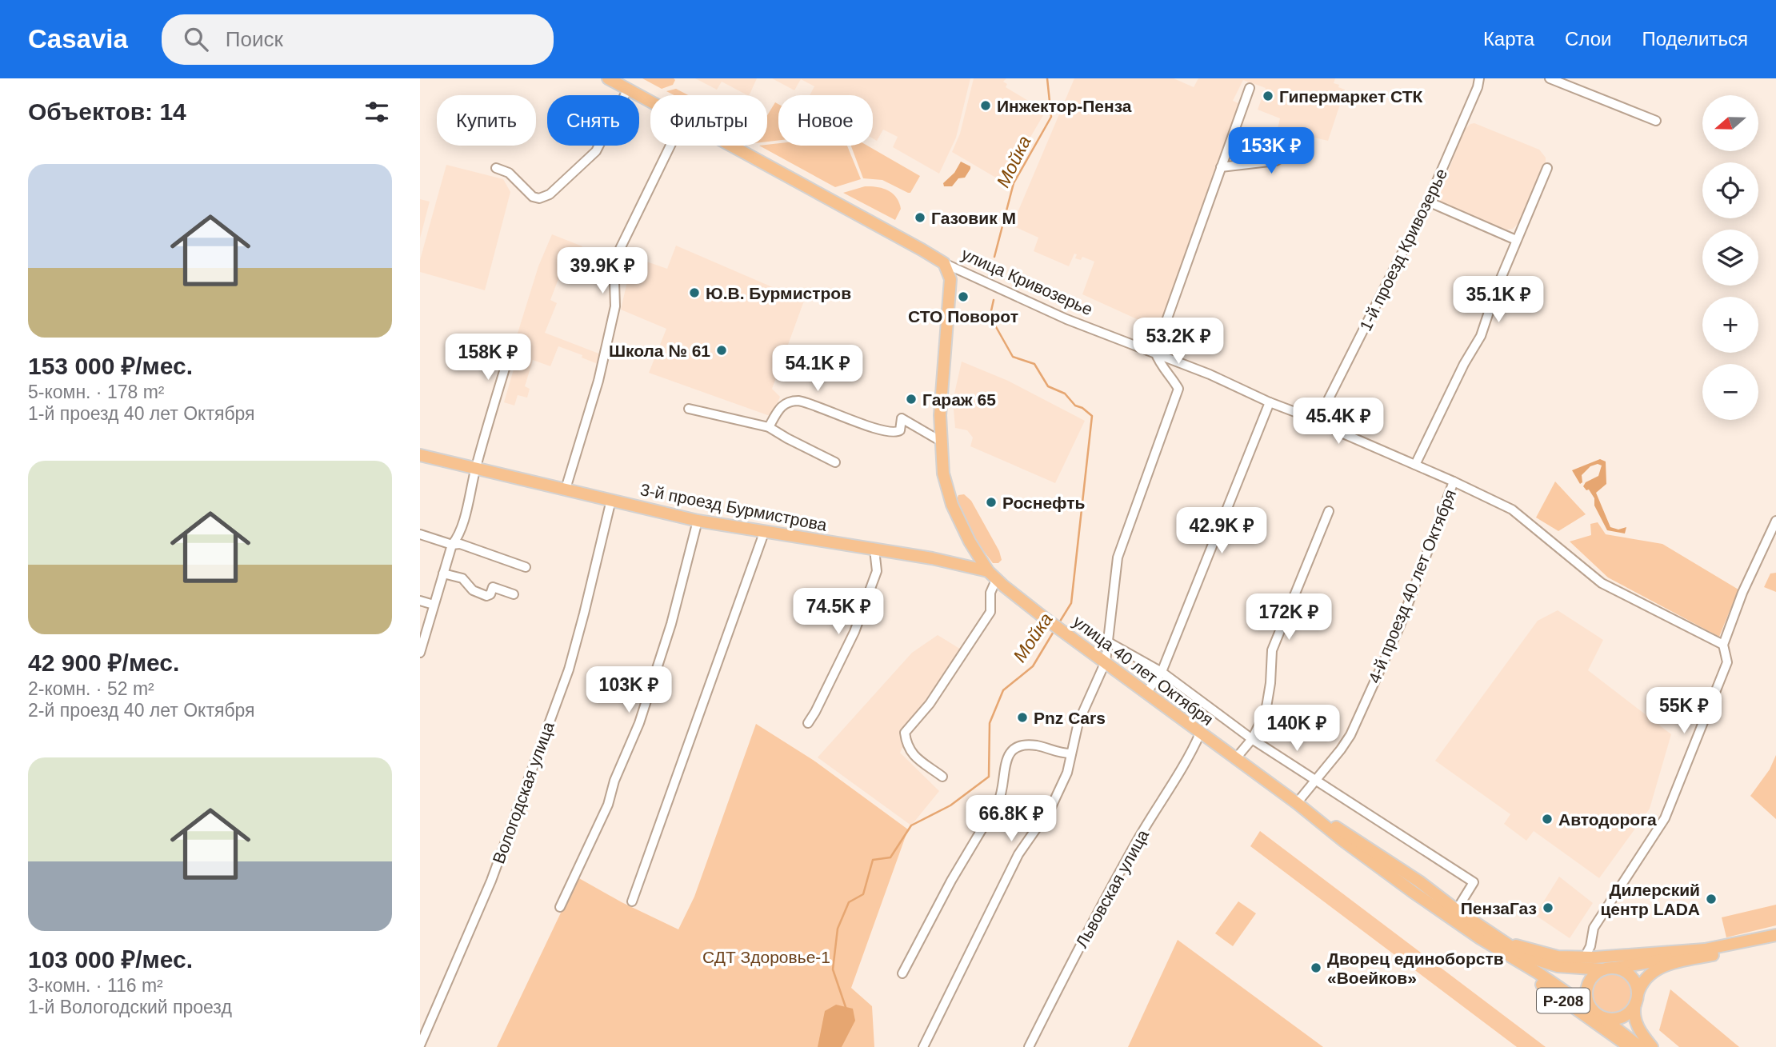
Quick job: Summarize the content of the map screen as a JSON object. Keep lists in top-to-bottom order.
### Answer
{
  "streets": {
    "main road": [
      "улица Кривозерье",
      "3-й проезд Бурмистрова",
      "улица 40 лет Октября",
      "Р-208"
    ],
    "street": [
      "1-й проезд Кривозерье",
      "4-й проезд 40 лет Октября",
      "Вологодская улица",
      "Львовская улица"
    ]
  },
  "crossings": [
    ["1-й проезд Кривозерье", "улица Кривозерье"],
    ["улица Кривозерье", "3-й проезд Бурмистрова"],
    ["улица Кривозерье", "4-й проезд 40 лет Октября"],
    ["улица Кривозерье", "улица 40 лет Октября"],
    ["3-й проезд Бурмистрова", "улица 40 лет Октября"],
    ["3-й проезд Бурмистрова", "Вологодская улица"],
    ["4-й проезд 40 лет Октября", "улица 40 лет Октября"],
    ["улица 40 лет Октября", "Львовская улица"]
  ],
  "water": ["Мойка"],
  "parks": ["СДТ Здоровье-1"],
  "places": [
    "Гипермаркет СТК",
    "Инжектор-Пенза",
    "Газовик М",
    "Ю.В. Бурмистров",
    "СТО Поворот",
    "Школа № 61",
    "Гараж 65",
    "Роснефть",
    "Pnz Cars",
    "Автодорога",
    "Дилерский центр LADA",
    "ПензаГаз",
    "Дворец единоборств «Воейков»"
  ],
  "north": "left",
  "page": {
    "header": "Casavia",
    "search": "Поиск",
    "nav": ["Карта", "Слои", "Поделиться"],
    "heading": "Объектов: 14",
    "map_buttons": ["+", "−"],
    "chip": [
      "Купить",
      "Снять",
      "Фильтры",
      "Новое"
    ],
    "price": [
      "153K ₽",
      "39.9K ₽",
      "35.1K ₽",
      "53.2K ₽",
      "158K ₽",
      "54.1K ₽",
      "45.4K ₽",
      "42.9K ₽",
      "74.5K ₽",
      "172K ₽",
      "103K ₽",
      "55K ₽",
      "140K ₽",
      "66.8K ₽"
    ],
    "list": [
      {
        "name": "153 000 ₽/мес.",
        "note": "5-комн. · 178 m² · 1-й проезд 40 лет Октября"
      },
      {
        "name": "42 900 ₽/мес.",
        "note": "2-комн. · 52 m² · 2-й проезд 40 лет Октября"
      },
      {
        "name": "103 000 ₽/мес.",
        "note": "3-комн. · 116 m² · 1-й Вологодский проезд"
      }
    ]
  }
}
